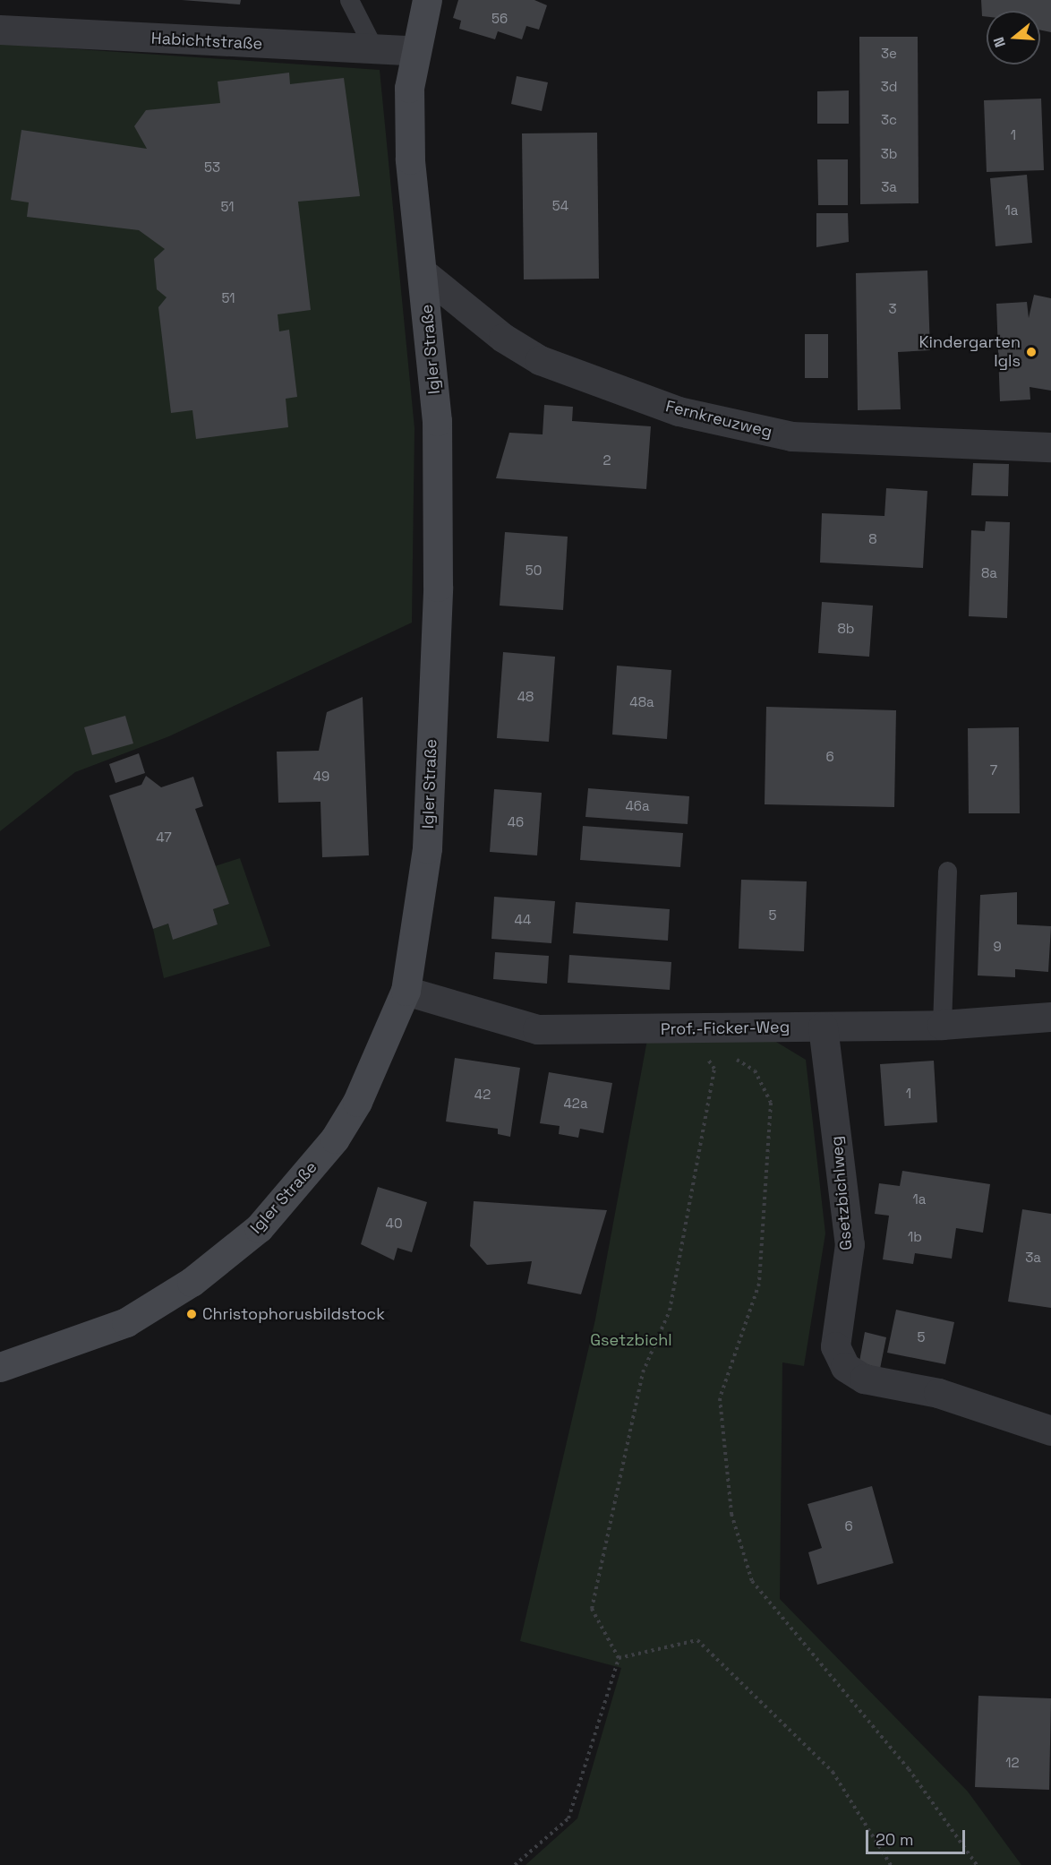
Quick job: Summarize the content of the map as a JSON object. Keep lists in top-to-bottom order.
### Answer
{
  "streets": {
    "main road": ["Igler Straße"],
    "street": [
      "Habichtstraße",
      "Fernkreuzweg",
      "Prof.-Ficker-Weg",
      "Gsetzbichlweg"
    ]
  },
  "crossings": [
    ["Habichtstraße", "Igler Straße"],
    ["Igler Straße", "Fernkreuzweg"],
    ["Igler Straße", "Prof.-Ficker-Weg"],
    ["Prof.-Ficker-Weg", "Gsetzbichlweg"]
  ],
  "parks": ["Gsetzbichl"],
  "places": ["Kindergarten Igls", "Christophorusbildstock"],
  "house_numbers": [
    "56",
    "3e",
    "3d",
    "3c",
    "1",
    "3b",
    "53",
    "3a",
    "54",
    "51",
    "1a",
    "51",
    "3",
    "2",
    "8",
    "50",
    "8a",
    "8b",
    "48",
    "48a",
    "6",
    "7",
    "49",
    "46a",
    "46",
    "47",
    "5",
    "44",
    "9",
    "1",
    "42",
    "42a",
    "1a",
    "40",
    "1b",
    "3a",
    "5",
    "6",
    "12"
  ],
  "scale_bar": "20 m",
  "north": "left"
}
